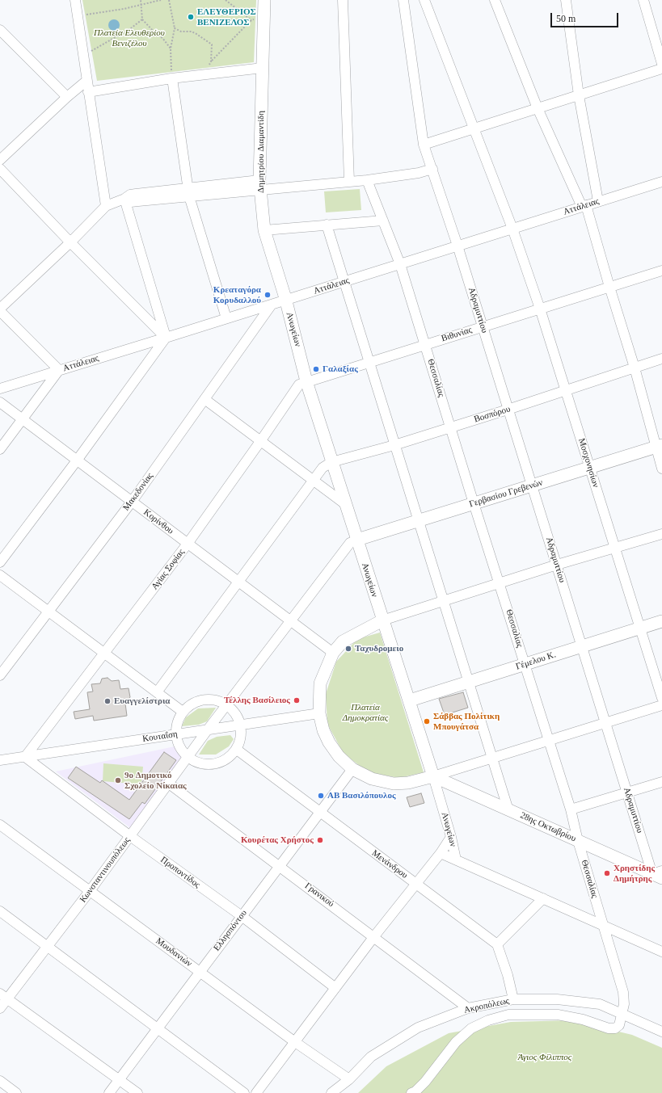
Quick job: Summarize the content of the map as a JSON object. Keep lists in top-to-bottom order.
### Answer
{
  "streets": {
    "main road": [
      "Δημητρίου Διαμαντίδη",
      "Ανωγείων",
      "Γερβασίου Γρεβενών",
      "Γέμελου Κ.",
      "28ης Οκτωβρίου"
    ],
    "street": [
      "Αττάλειας",
      "Αδραμυττίου",
      "Βιθυνίας",
      "Θεσσαλίας",
      "Βοσπόρου",
      "Μοσχονησίων",
      "Μακεδονίας",
      "Κορίνθου",
      "Αγίας Σοφίας",
      "Κουταΐση",
      "Μενάνδρου",
      "Κωνσταντινουπόλεως",
      "Προποντίδος",
      "Γρανικού",
      "Ελλησπόντου",
      "Μουδανιών",
      "Ακροπόλεως"
    ]
  },
  "crossings": [
    ["Δημητρίου Διαμαντίδη", "Αττάλειας"],
    ["Δημητρίου Διαμαντίδη", "Ανωγείων"],
    ["Αττάλειας", "Αδραμυττίου"],
    ["Αττάλειας", "Ανωγείων"],
    ["Αττάλειας", "Θεσσαλίας"],
    ["Αττάλειας", "Μοσχονησίων"],
    ["Αττάλειας", "Μακεδονίας"],
    ["Αδραμυττίου", "Βιθυνίας"],
    ["Αδραμυττίου", "Βοσπόρου"],
    ["Αδραμυττίου", "Γερβασίου Γρεβενών"],
    ["Αδραμυττίου", "Γέμελου Κ."],
    ["Αδραμυττίου", "28ης Οκτωβρίου"],
    ["Ανωγείων", "Βιθυνίας"],
    ["Ανωγείων", "Βοσπόρου"],
    ["Ανωγείων", "Γερβασίου Γρεβενών"],
    ["Ανωγείων", "Αγίας Σοφίας"],
    ["Ανωγείων", "Γέμελου Κ."],
    ["Ανωγείων", "28ης Οκτωβρίου"],
    ["Ανωγείων", "Κωνσταντινουπόλεως"],
    ["Βιθυνίας", "Θεσσαλίας"],
    ["Βιθυνίας", "Μοσχονησίων"],
    ["Βιθυνίας", "Αγίας Σοφίας"],
    ["Θεσσαλίας", "Βοσπόρου"],
    ["Θεσσαλίας", "Γερβασίου Γρεβενών"],
    ["Θεσσαλίας", "Γέμελου Κ."],
    ["Θεσσαλίας", "28ης Οκτωβρίου"],
    ["Θεσσαλίας", "Ακροπόλεως"],
    ["Βοσπόρου", "Μοσχονησίων"],
    ["Μοσχονησίων", "Γερβασίου Γρεβενών"],
    ["Μοσχονησίων", "Γέμελου Κ."],
    ["Μακεδονίας", "Κορίνθου"],
    ["Γερβασίου Γρεβενών", "Κωνσταντινουπόλεως"],
    ["Κορίνθου", "Αγίας Σοφίας"],
    ["Κορίνθου", "Κωνσταντινουπόλεως"],
    ["Αγίας Σοφίας", "Κουταΐση"],
    ["Αγίας Σοφίας", "Προποντίδος"],
    ["Κουταΐση", "Κωνσταντινουπόλεως"],
    ["Κουταΐση", "Προποντίδος"],
    ["Μενάνδρου", "Ελλησπόντου"],
    ["Κωνσταντινουπόλεως", "Προποντίδος"],
    ["Κωνσταντινουπόλεως", "Γρανικού"],
    ["Κωνσταντινουπόλεως", "Μουδανιών"],
    ["Προποντίδος", "Ελλησπόντου"],
    ["Γρανικού", "Ελλησπόντου"],
    ["Γρανικού", "Ακροπόλεως"],
    ["Ελλησπόντου", "Μουδανιών"],
    ["Μουδανιών", "Ακροπόλεως"]
  ],
  "parks": ["Πλατεία Ελευθερίου Βενιζέλου", "Πλατεία Δημοκρατίας", "Άγιος Φίλιππος"],
  "places": [
    "ΕΛΕΥΘΕΡΙΟΣ ΒΕΝΙΖΕΛΟΣ",
    "Κρεαταγόρα Κορυδαλλού",
    "Γαλαξίας",
    "Ταχυδρομειο",
    "Τέλλης Βασίλειος",
    "Ευαγγελίστρια",
    "Σάββας Πολίτικη Μπουγάτσα",
    "9o Δημοτικό Σχολείο Νίκαιας",
    "ΑΒ Βασιλόπουλος",
    "Κουρέτας Χρήστος",
    "Χρηστίδης Δημήτρης"
  ],
  "scale_bar": "50 m"
}
